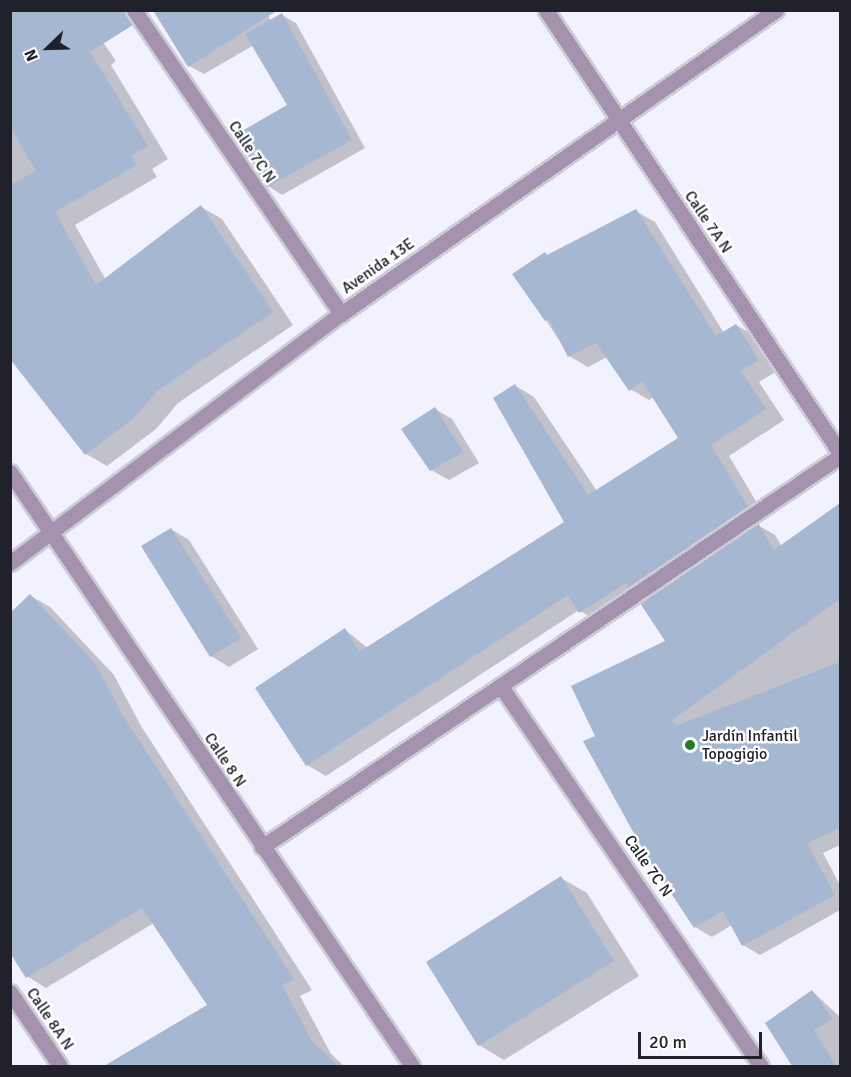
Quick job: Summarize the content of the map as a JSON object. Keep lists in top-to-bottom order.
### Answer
{
  "streets": {
    "street": [
      "Calle 7C N",
      "Calle 7A N",
      "Avenida 13E",
      "Calle 8 N",
      "Calle 8A N"
    ]
  },
  "crossings": [
    ["Calle 7C N", "Avenida 13E"],
    ["Calle 7A N", "Avenida 13E"],
    ["Avenida 13E", "Calle 8 N"]
  ],
  "places": ["Jardín Infantil Topogigio"],
  "scale_bar": "20 m",
  "north": "bottom left"
}
